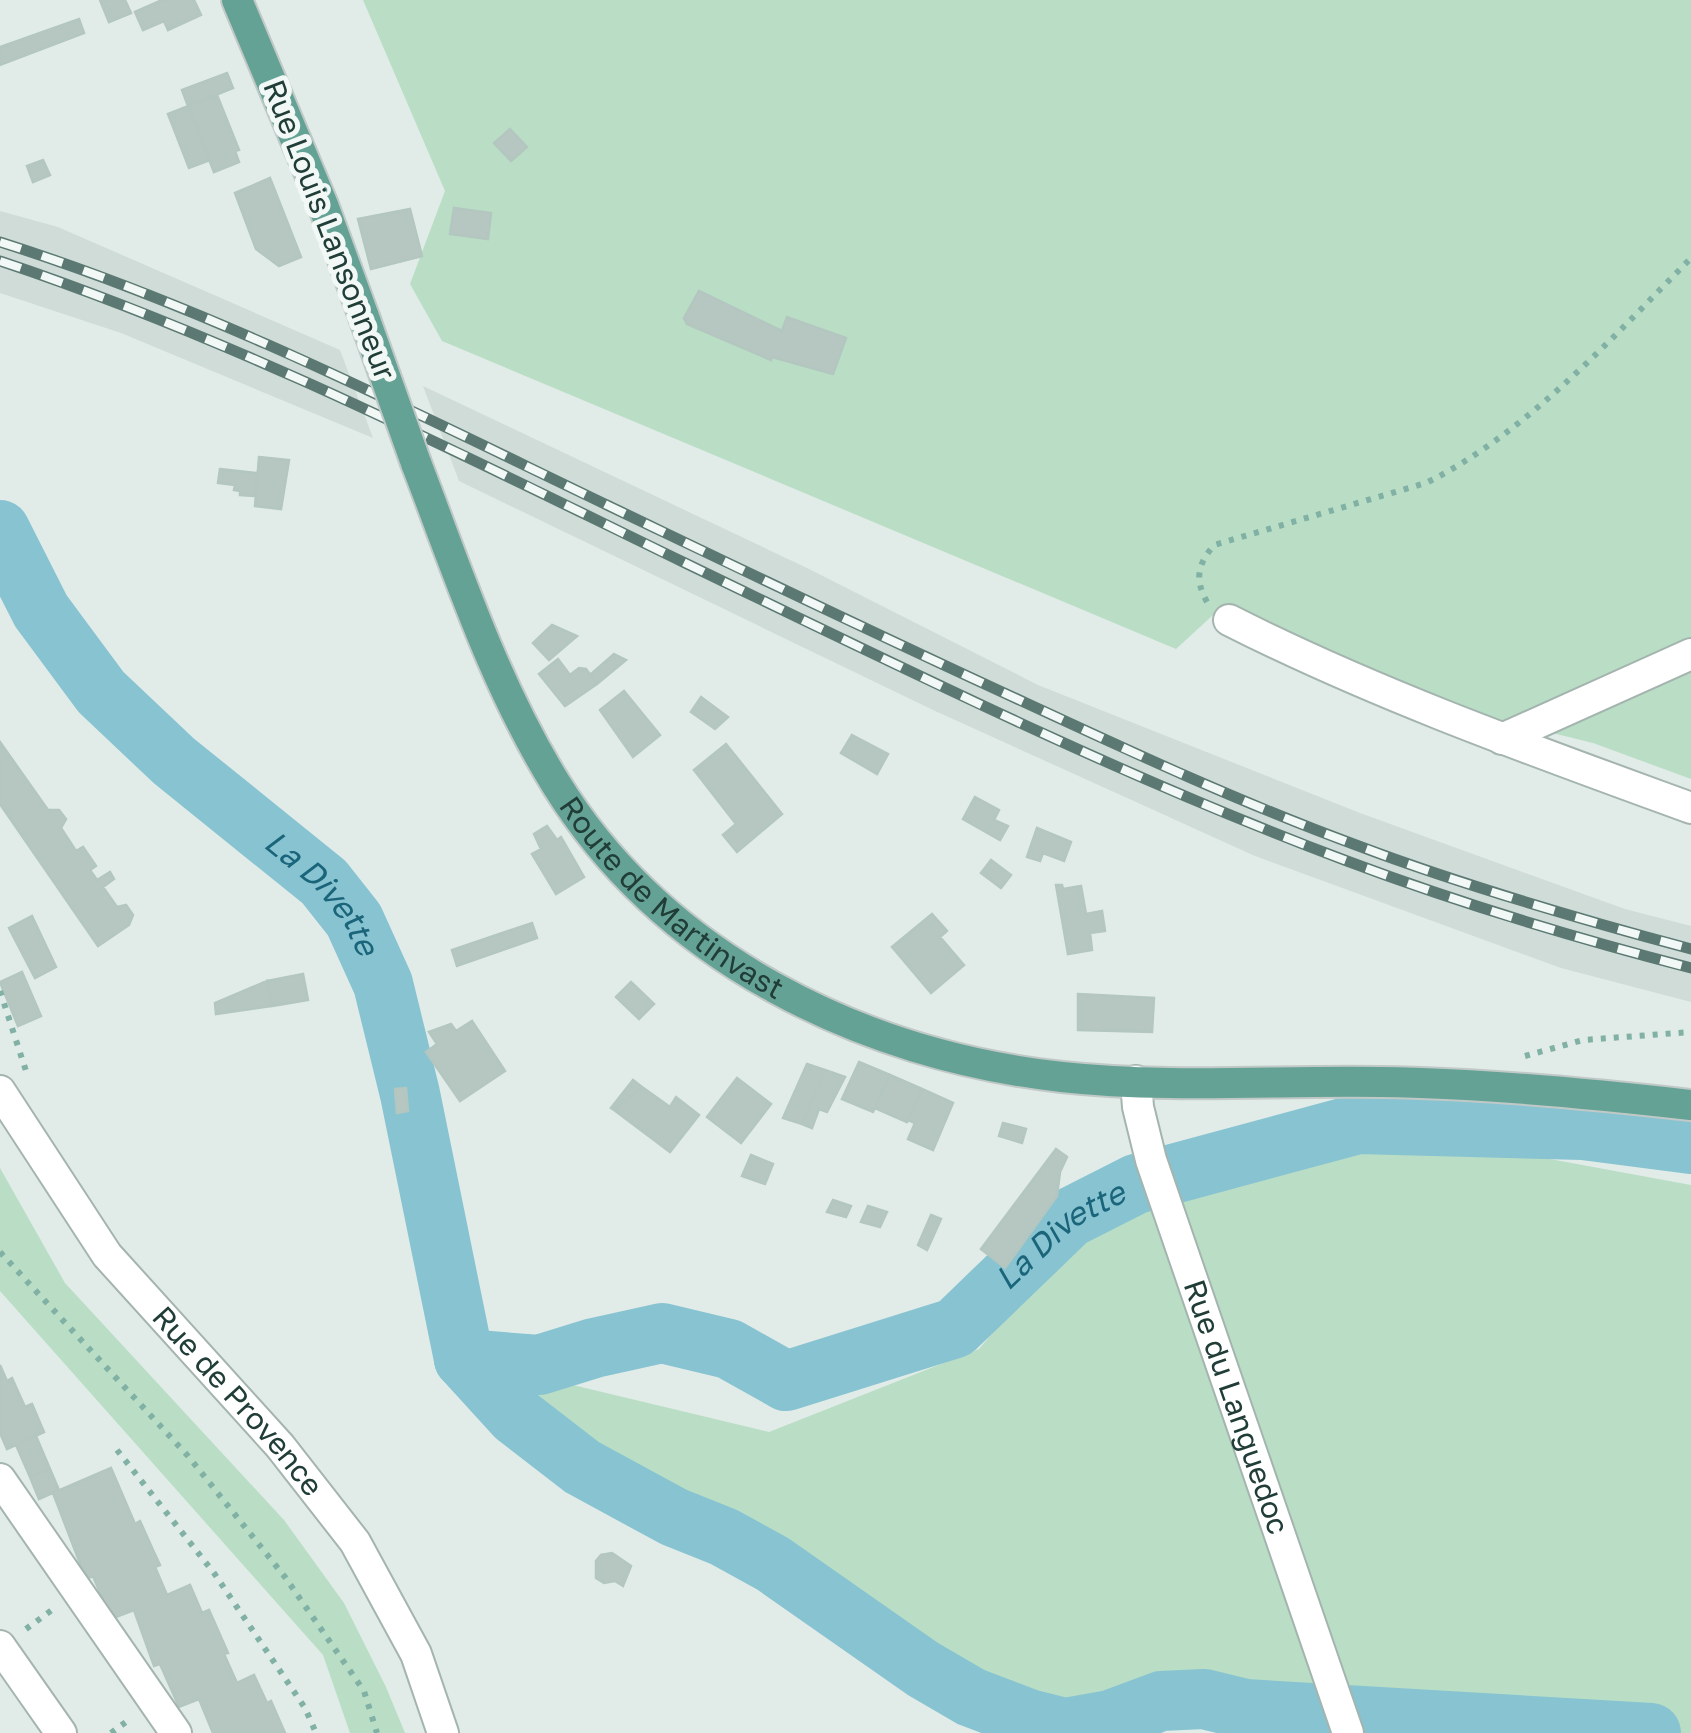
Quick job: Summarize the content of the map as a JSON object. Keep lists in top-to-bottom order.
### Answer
{
  "streets": {
    "main road": ["Rue Louis Lansonneur", "Route de Martinvast"],
    "street": ["Rue de Provence", "Rue du Languedoc"]
  },
  "crossings": [
    ["Rue Louis Lansonneur", "Route de Martinvast"],
    ["Route de Martinvast", "Rue du Languedoc"]
  ],
  "water": ["La Divette"]
}
